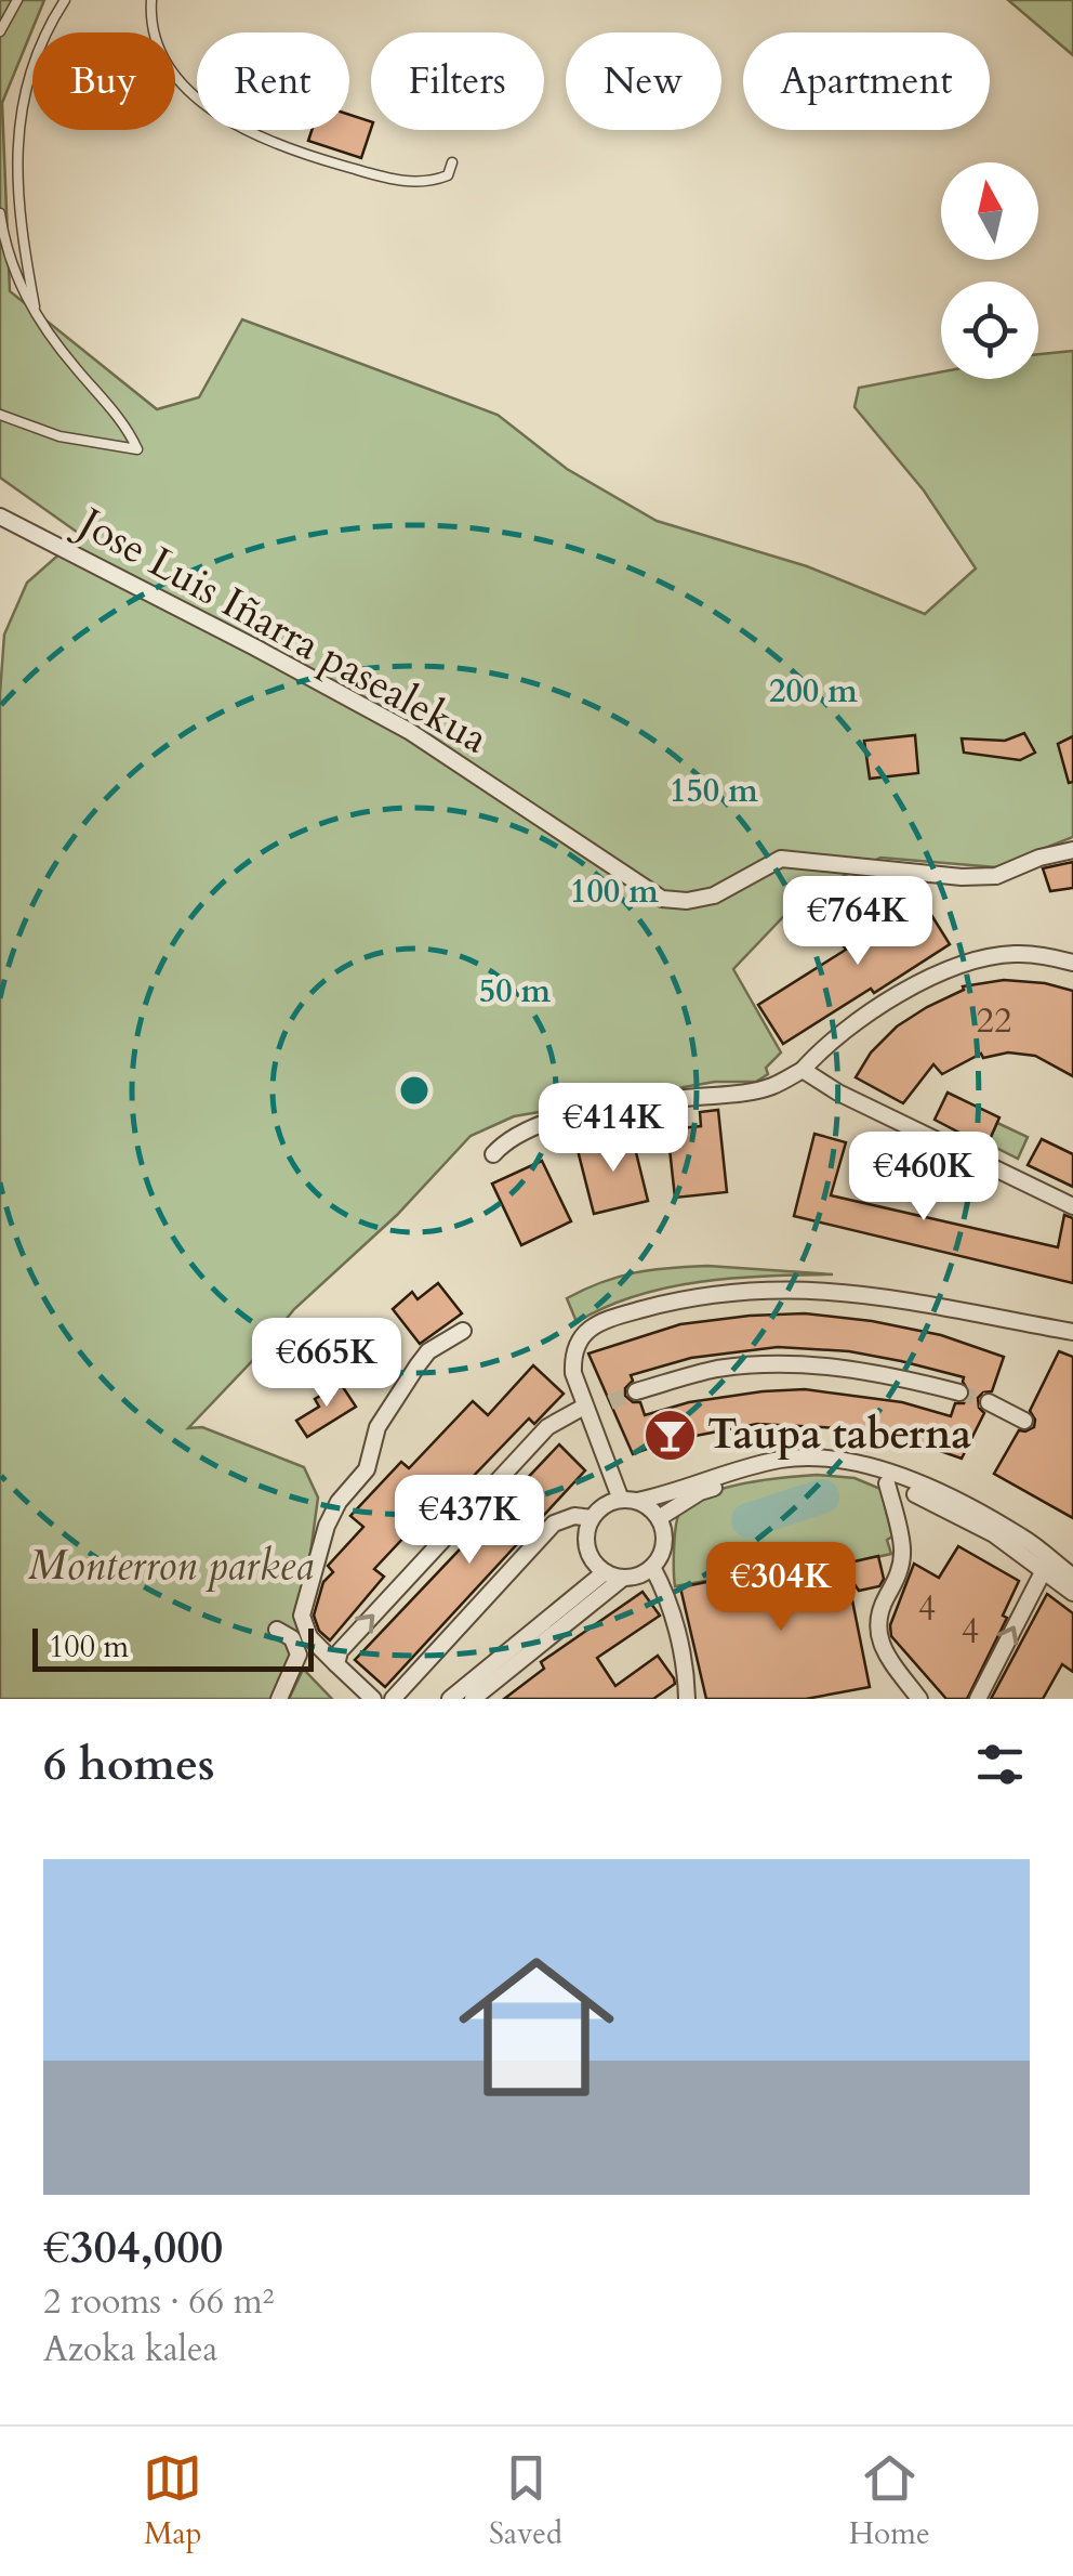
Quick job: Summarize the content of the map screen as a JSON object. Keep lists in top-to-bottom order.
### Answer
{
  "streets": {
    "street": ["Jose Luis Iñarra pasealekua"]
  },
  "parks": ["Monterron parkea"],
  "places": {
    "bar": ["Taupa taberna"]
  },
  "house_numbers": ["22", "4", "4"],
  "scale_bar": "100 m",
  "north": "top",
  "page": {
    "chip": [
      "Buy",
      "Rent",
      "Filters",
      "New",
      "Apartment"
    ],
    "price": [
      "€764K",
      "€414K",
      "€460K",
      "€665K",
      "€437K",
      "€304K"
    ],
    "scale": "100 m",
    "heading": "6 homes",
    "list": [
      {
        "name": "€304,000",
        "note": "2 rooms · 66 m² · Azoka kalea"
      }
    ],
    "tabs": ["Map", "Saved", "Home"]
  },
  "rings": [
    "200 m",
    "150 m",
    "100 m",
    "50 m"
  ]
}
